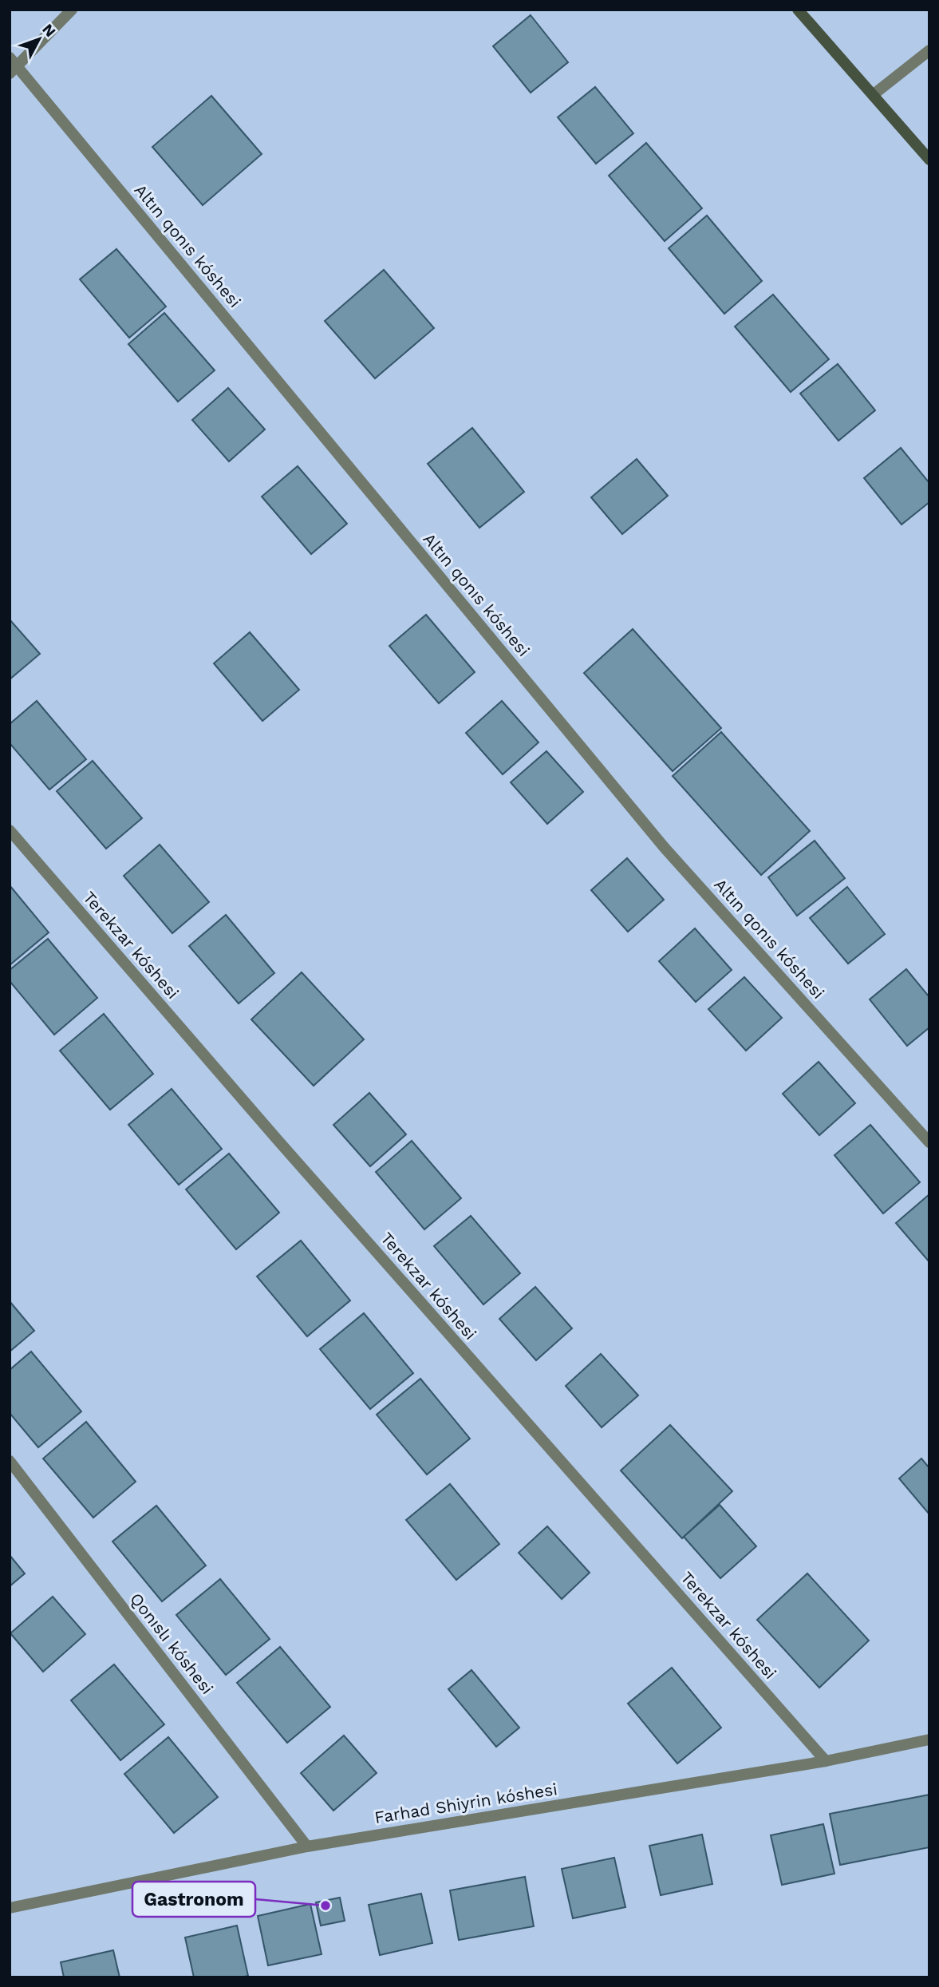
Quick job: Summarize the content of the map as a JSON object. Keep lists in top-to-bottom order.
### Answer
{
  "streets": {
    "street": [
      "Altın qonıs kóshesi",
      "Terekzar kóshesi",
      "Qonıslı kóshesi",
      "Farhad Shiyrin kóshesi"
    ]
  },
  "crossings": [
    ["Terekzar kóshesi", "Farhad Shiyrin kóshesi"],
    ["Qonıslı kóshesi", "Farhad Shiyrin kóshesi"]
  ],
  "places": ["Gastronom"],
  "north": "top right"
}
